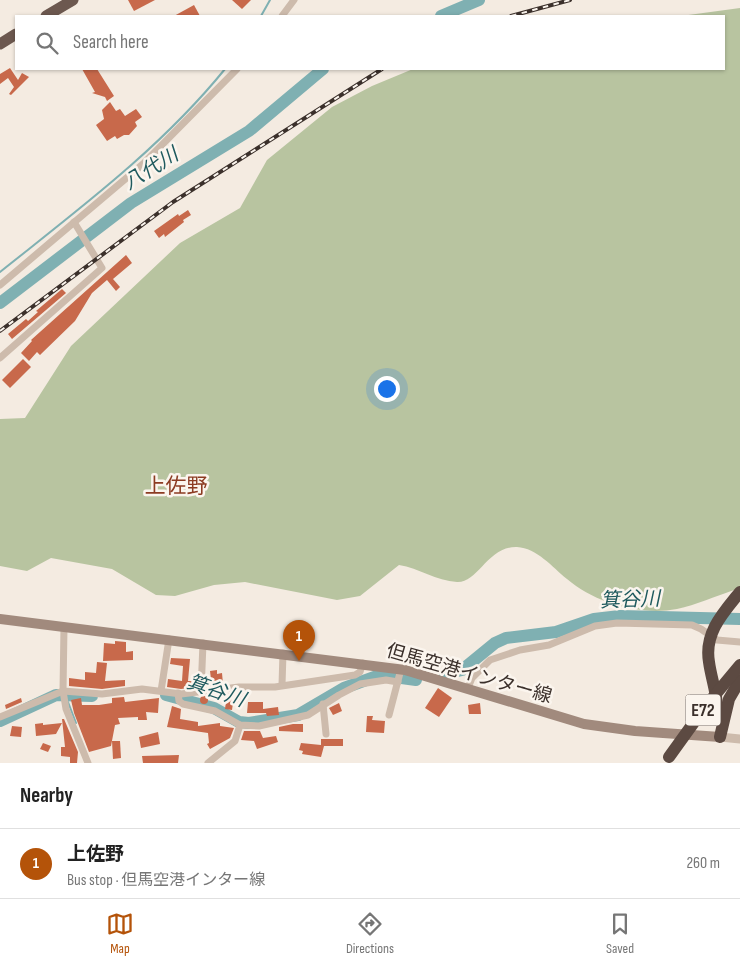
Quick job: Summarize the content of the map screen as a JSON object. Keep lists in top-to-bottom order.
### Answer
{
  "streets": {
    "highway": ["E72"],
    "main road": ["但馬空港インター線"]
  },
  "districts": ["上佐野"],
  "water": ["八代川", "箕谷川"],
  "page": {
    "search": "Search here",
    "pins": "1",
    "heading": "Nearby",
    "list": [
      {
        "mark": "1",
        "name": "上佐野",
        "note": "Bus stop · 但馬空港インター線",
        "value": "260 m"
      }
    ],
    "nav": ["Map", "Directions", "Saved"]
  }
}
